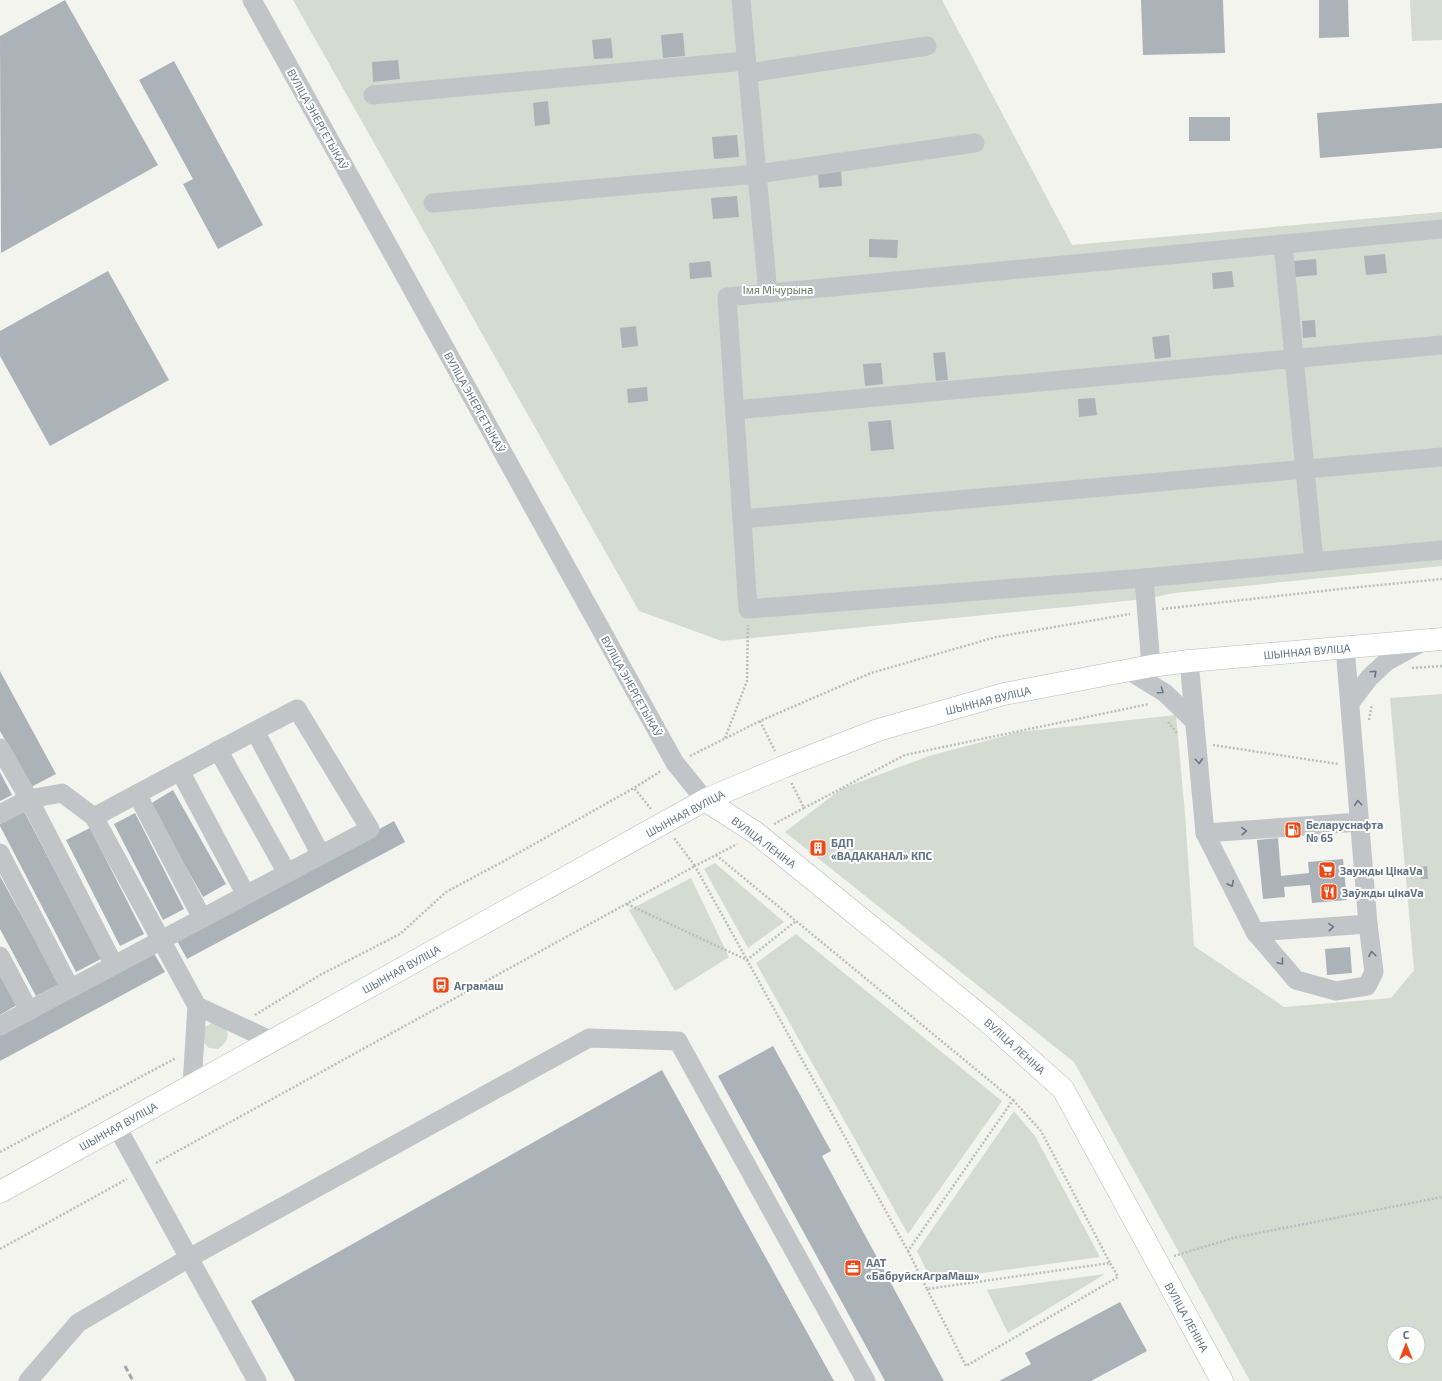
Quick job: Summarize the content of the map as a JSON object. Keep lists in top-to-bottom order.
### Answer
{
  "streets": {
    "main road": ["ШЫННАЯ ВУЛІЦА", "ВУЛІЦА ЛЕНІНА"],
    "street": ["ВУЛІЦА ЭНЕРГЕТЫКАЎ"]
  },
  "crossings": [
    ["ВУЛІЦА ЭНЕРГЕТЫКАЎ", "ШЫННАЯ ВУЛІЦА"],
    ["ВУЛІЦА ЭНЕРГЕТЫКАЎ", "ВУЛІЦА ЛЕНІНА"],
    ["ШЫННАЯ ВУЛІЦА", "ВУЛІЦА ЛЕНІНА"]
  ],
  "parks": ["Імя Мічурына"],
  "places": {
    "fuel station": ["Беларуснафта № 65"],
    "building": ["БДП «ВАДАКАНАЛ» КПС"],
    "supermarket": ["Заужды ЦікаVа"],
    "restaurant": ["Заўжды цікаVа"],
    "bus stop": ["Аграмаш"],
    "office": ["ААТ «БабруйскАграМаш»"]
  },
  "north": "top"
}
